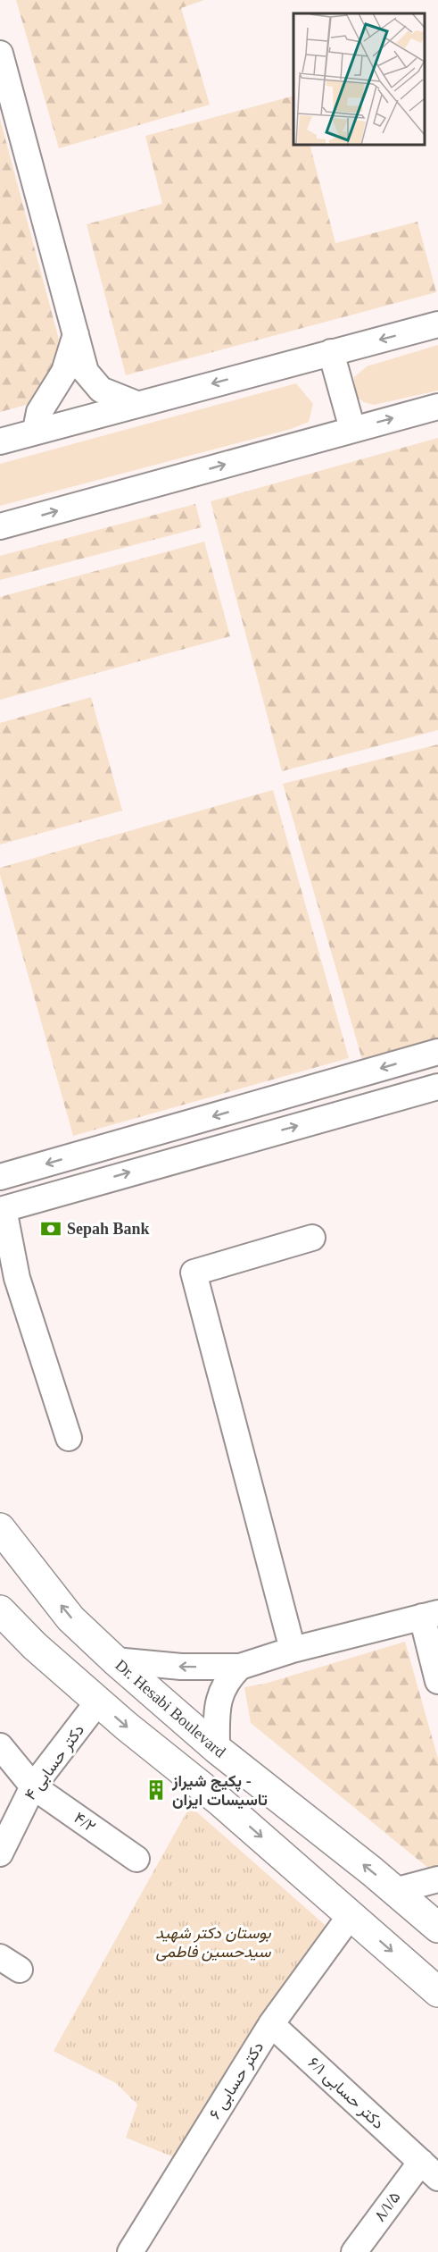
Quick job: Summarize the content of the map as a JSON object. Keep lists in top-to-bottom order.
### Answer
{
  "streets": {
    "main road": ["Dr. Hesabi Boulevard"],
    "street": [
      "دکتر حسابی ۴",
      "۴/۲",
      "۶ دکتر حسابی",
      "۶/۱ دکتر حسابی",
      "۸/۱/۵"
    ]
  },
  "crossings": [
    ["دکتر حسابی ۴", "۴/۲"],
    ["۶ دکتر حسابی", "۶/۱ دکتر حسابی"],
    ["۶/۱ دکتر حسابی", "۸/۱/۵"]
  ],
  "parks": ["بوستان دکتر شهید سیدحسین فاطمی"],
  "places": {
    "bank": ["Sepah Bank"],
    "building": ["پکیج شیراز - تاسیسات ایران"]
  }
}
